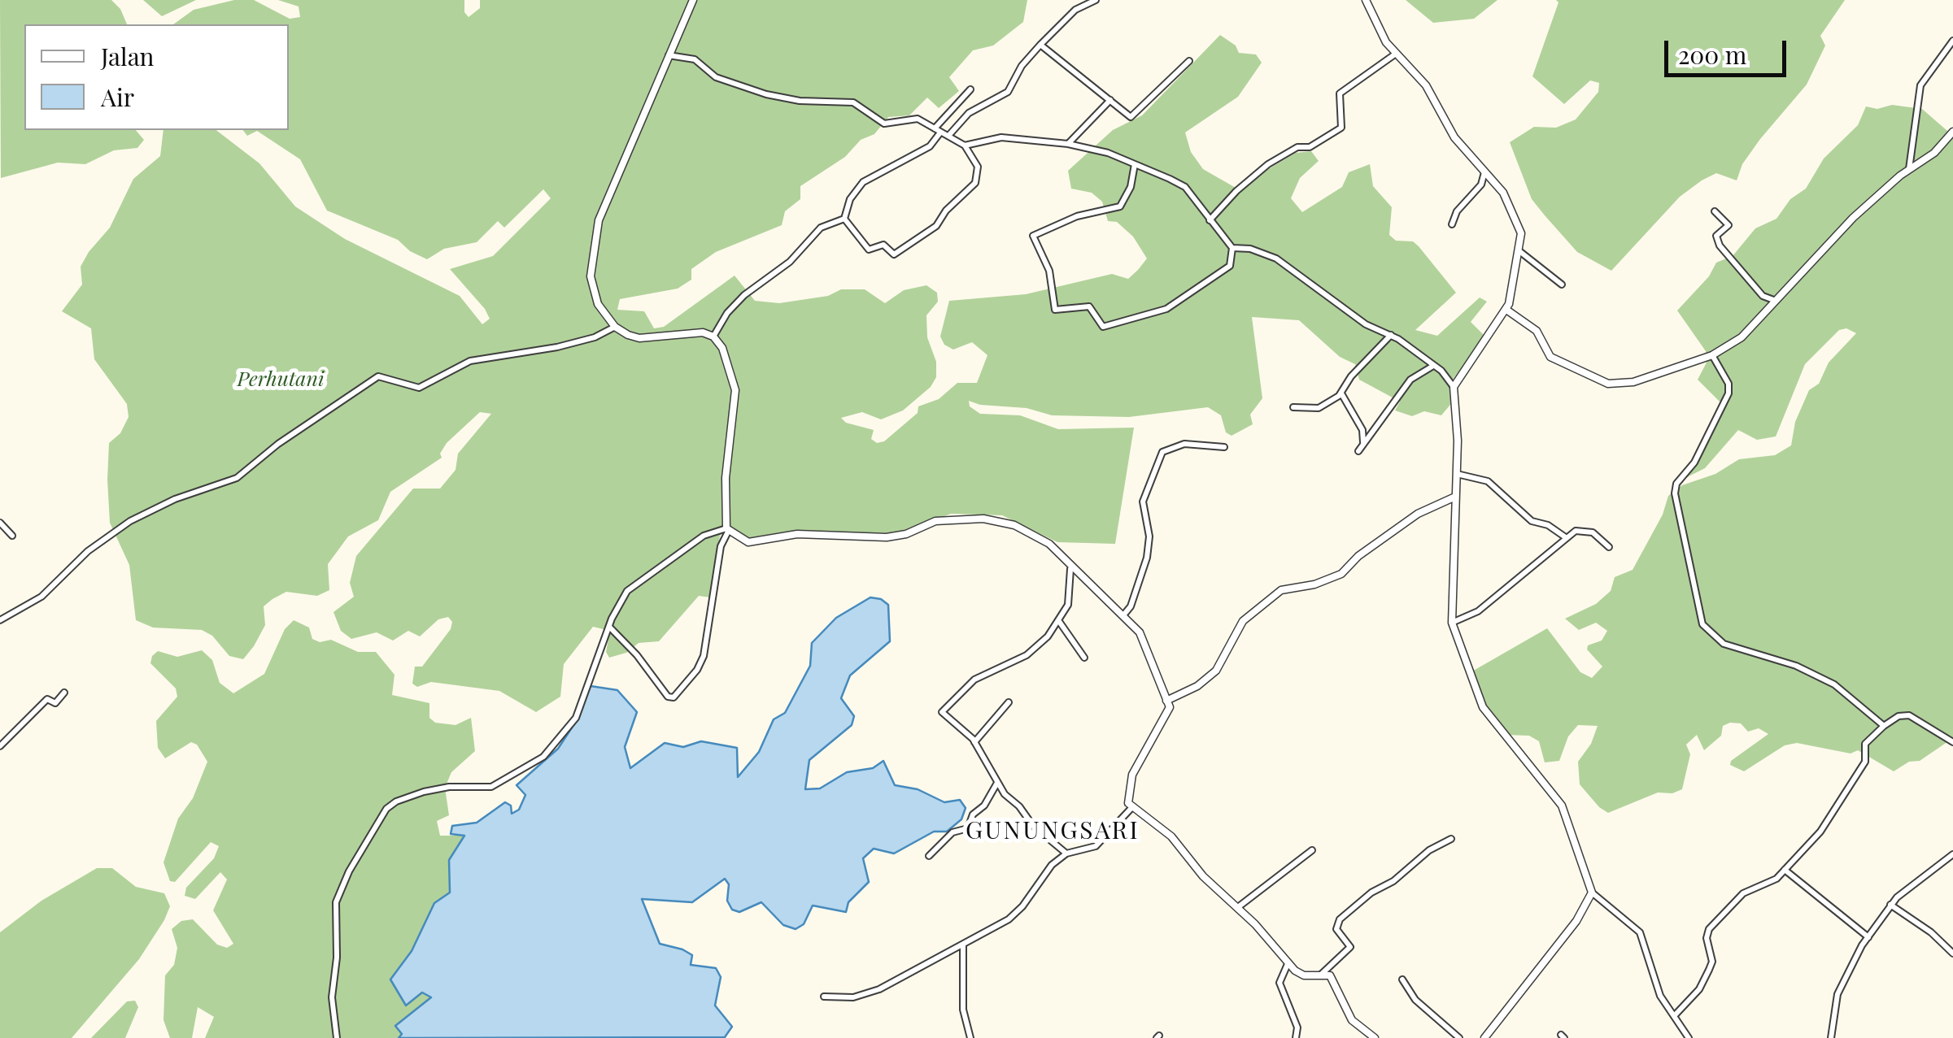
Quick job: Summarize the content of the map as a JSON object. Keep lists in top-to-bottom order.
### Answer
{
  "districts": ["GUNUNGSARI"],
  "parks": ["Perhutani"],
  "legend": ["Jalan", "Air"],
  "scale_bar": "200 m"
}
